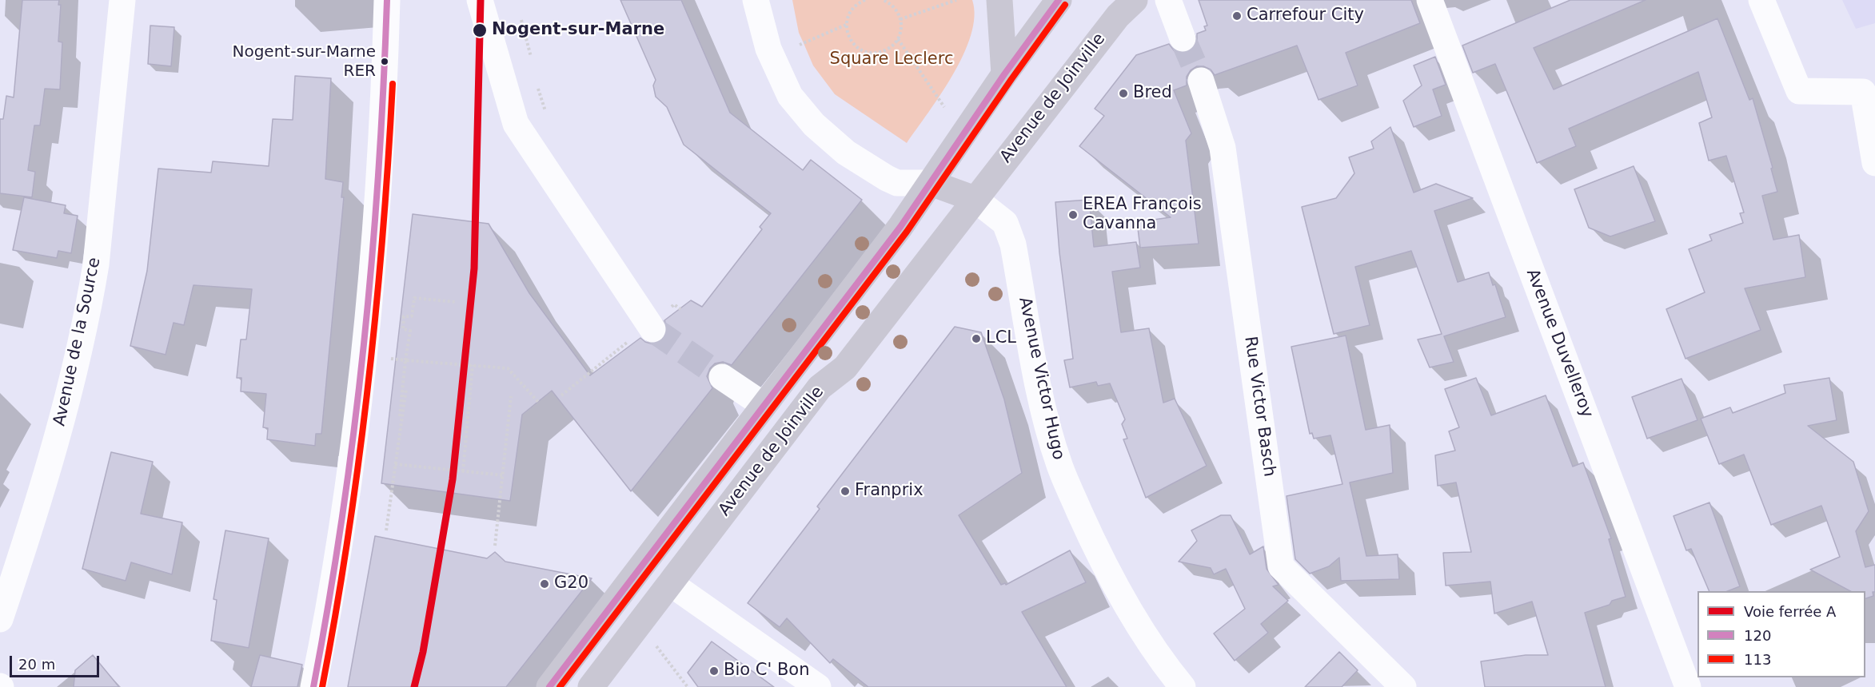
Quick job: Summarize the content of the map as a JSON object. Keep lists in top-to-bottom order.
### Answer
{
  "streets": {
    "main road": ["Avenue de Joinville"],
    "street": [
      "Avenue de la Source",
      "Avenue Duvelleroy",
      "Avenue Victor Hugo",
      "Rue Victor Basch"
    ]
  },
  "crossings": [
    ["Avenue de Joinville", "Avenue Victor Hugo"]
  ],
  "parks": ["Square Leclerc"],
  "places": [
    "Carrefour City",
    "Nogent-sur-Marne",
    "Nogent-sur-Marne RER",
    "Bred",
    "EREA François Cavanna",
    "LCL",
    "Franprix",
    "G20",
    "Bio C' Bon"
  ],
  "lines": ["rail line A", "transit line 120", "transit line 113"],
  "legend": ["Voie ferrée A", "120", "113"],
  "scale_bar": "20 m"
}
